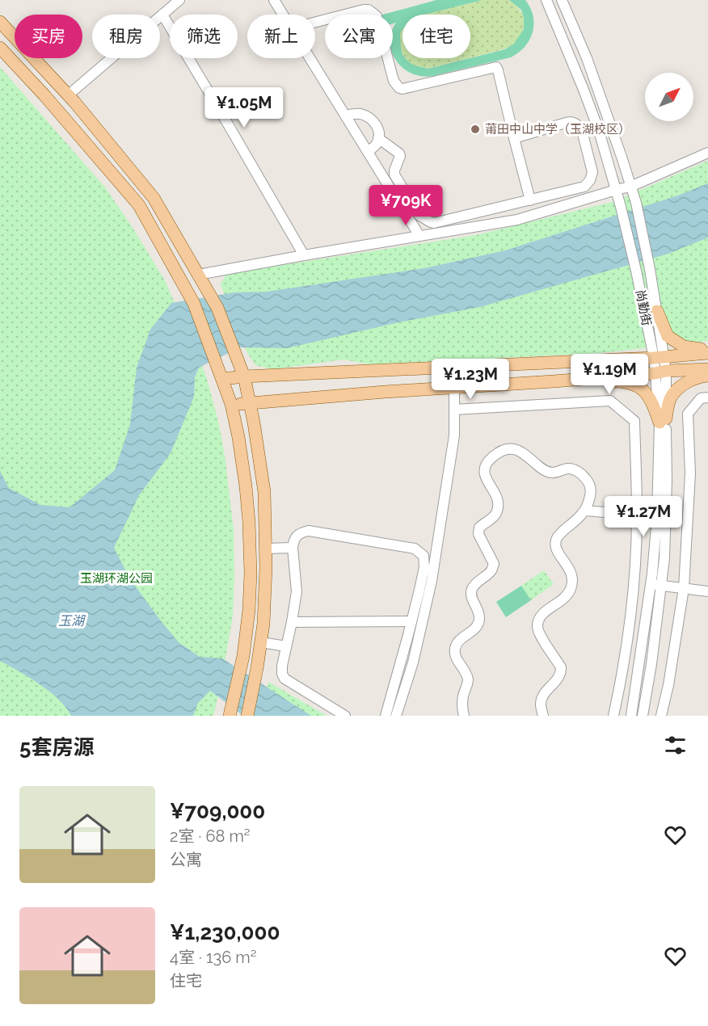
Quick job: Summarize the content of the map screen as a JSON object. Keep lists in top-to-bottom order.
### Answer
{
  "streets": {
    "street": ["尚勤街"]
  },
  "water": ["玉湖"],
  "parks": ["玉湖环湖公园"],
  "places": ["莆田中山中学（玉湖校区）"],
  "north": "top right",
  "page": {
    "chip": [
      "买房",
      "租房",
      "筛选",
      "新上",
      "公寓",
      "住宅"
    ],
    "price": [
      "¥1.05M",
      "¥709K",
      "¥1.19M",
      "¥1.23M",
      "¥1.27M"
    ],
    "heading": "5套房源",
    "list": [
      {
        "name": "¥709,000",
        "note": "2室 · 68 m² · 公寓"
      },
      {
        "name": "¥1,230,000",
        "note": "4室 · 136 m² · 住宅"
      }
    ]
  }
}
